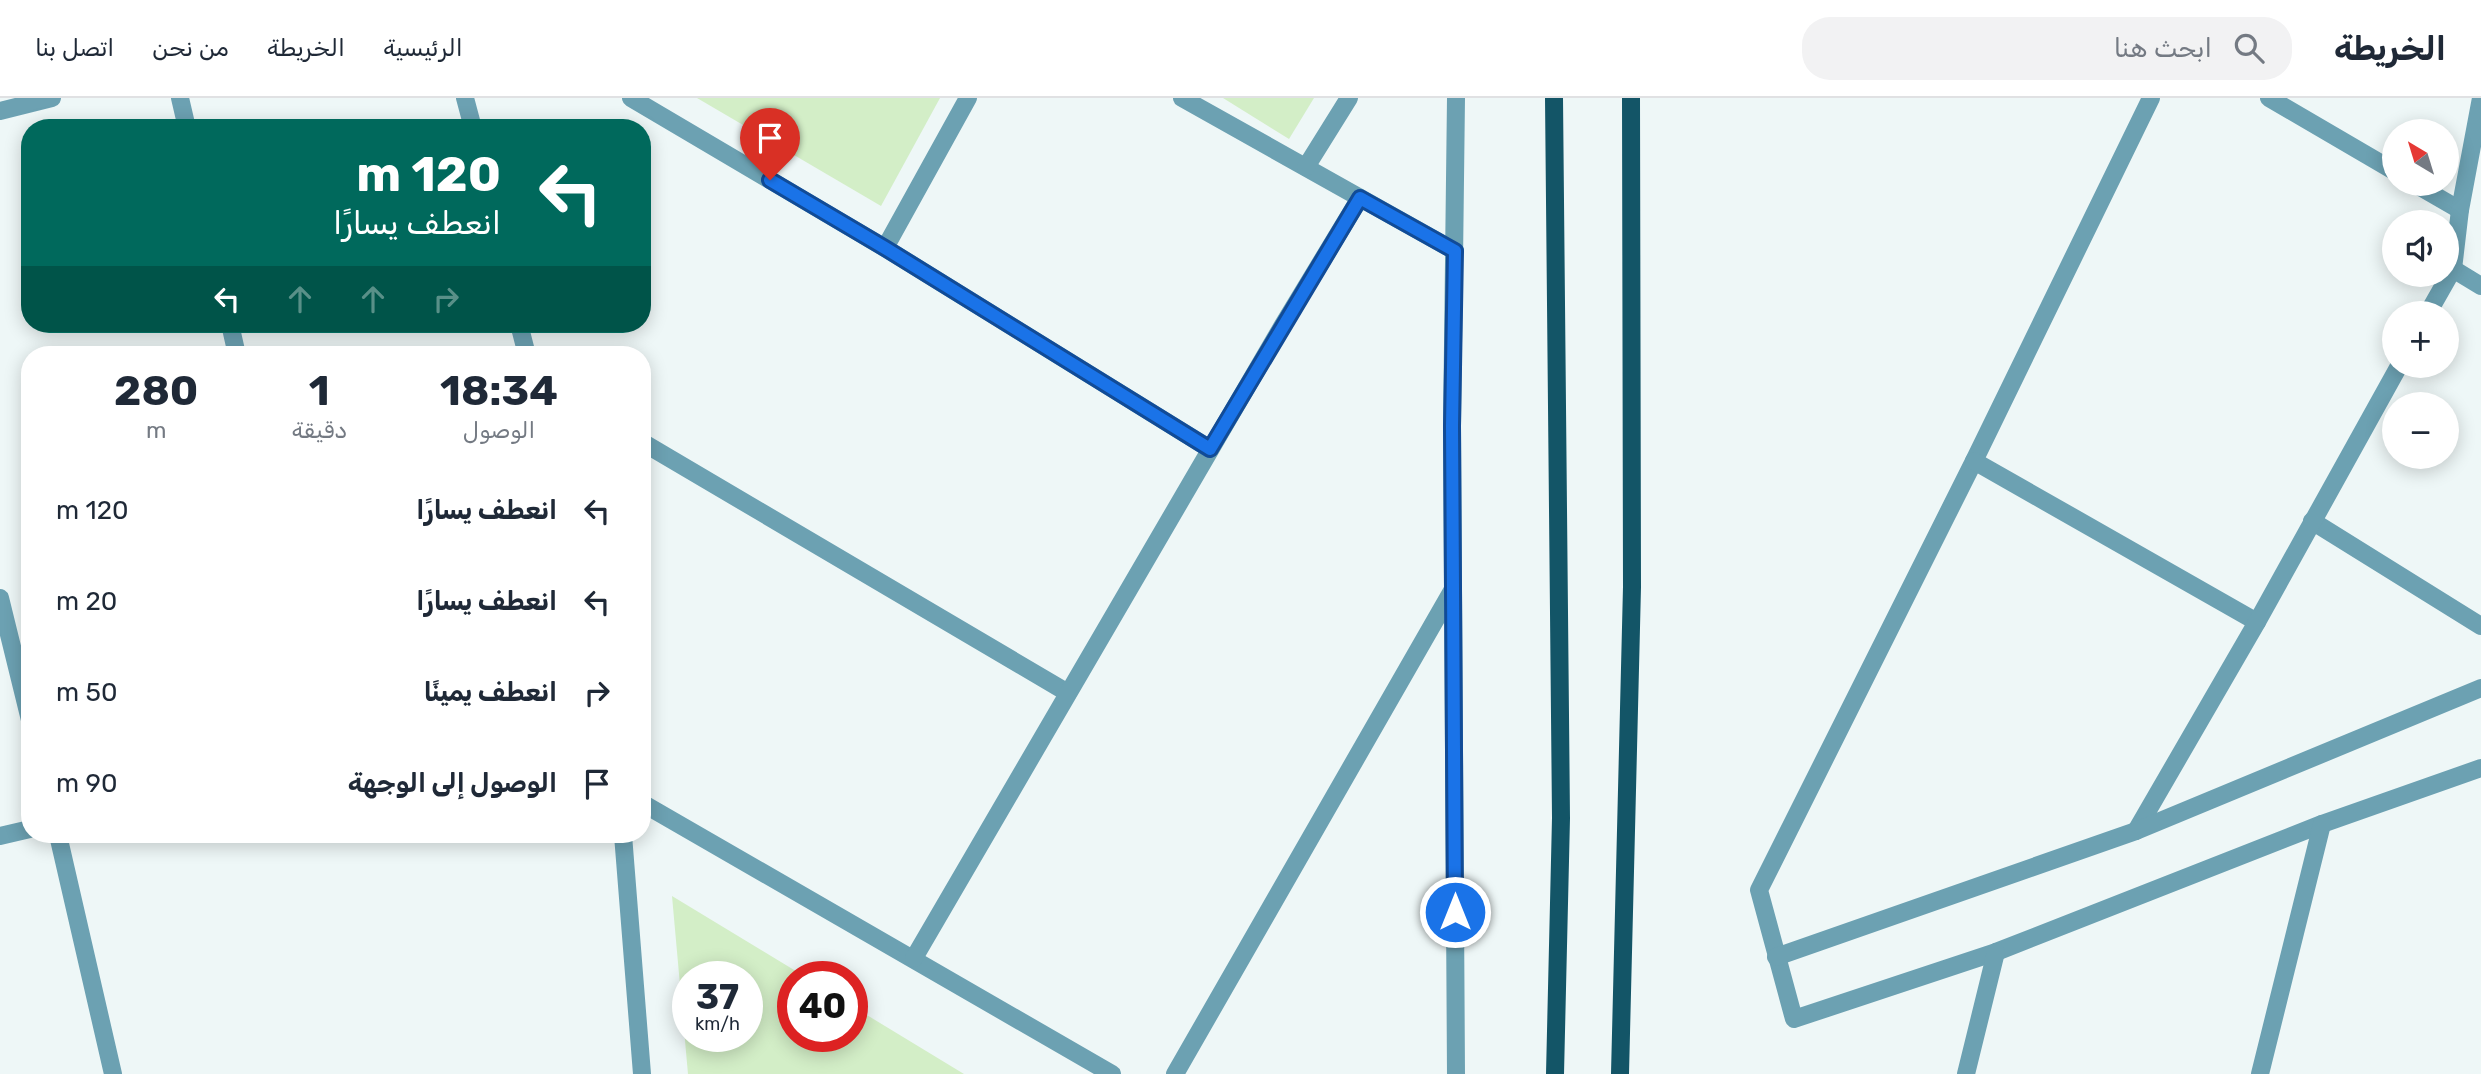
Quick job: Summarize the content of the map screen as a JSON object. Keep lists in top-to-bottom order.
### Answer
{
  "north": "top left",
  "page": {
    "header": "الخريطة",
    "search": "ابحث هنا",
    "nav": [
      "الرئيسية",
      "الخريطة",
      "من نحن",
      "اتصل بنا"
    ],
    "map_buttons": ["+", "−"],
    "turn": ["120 m", "انعطف يسارًا"],
    "eta": [
      "18:34",
      "الوصول",
      "1",
      "دقيقة",
      "280",
      "m"
    ],
    "list": [
      {
        "name": "انعطف يسارًا",
        "value": "120 m"
      },
      {
        "name": "انعطف يسارًا",
        "value": "20 m"
      },
      {
        "name": "انعطف يمينًا",
        "value": "50 m"
      },
      {
        "name": "الوصول إلى الوجهة",
        "value": "90 m"
      }
    ],
    "speed": "37 km/h",
    "limit": "40"
  }
}
